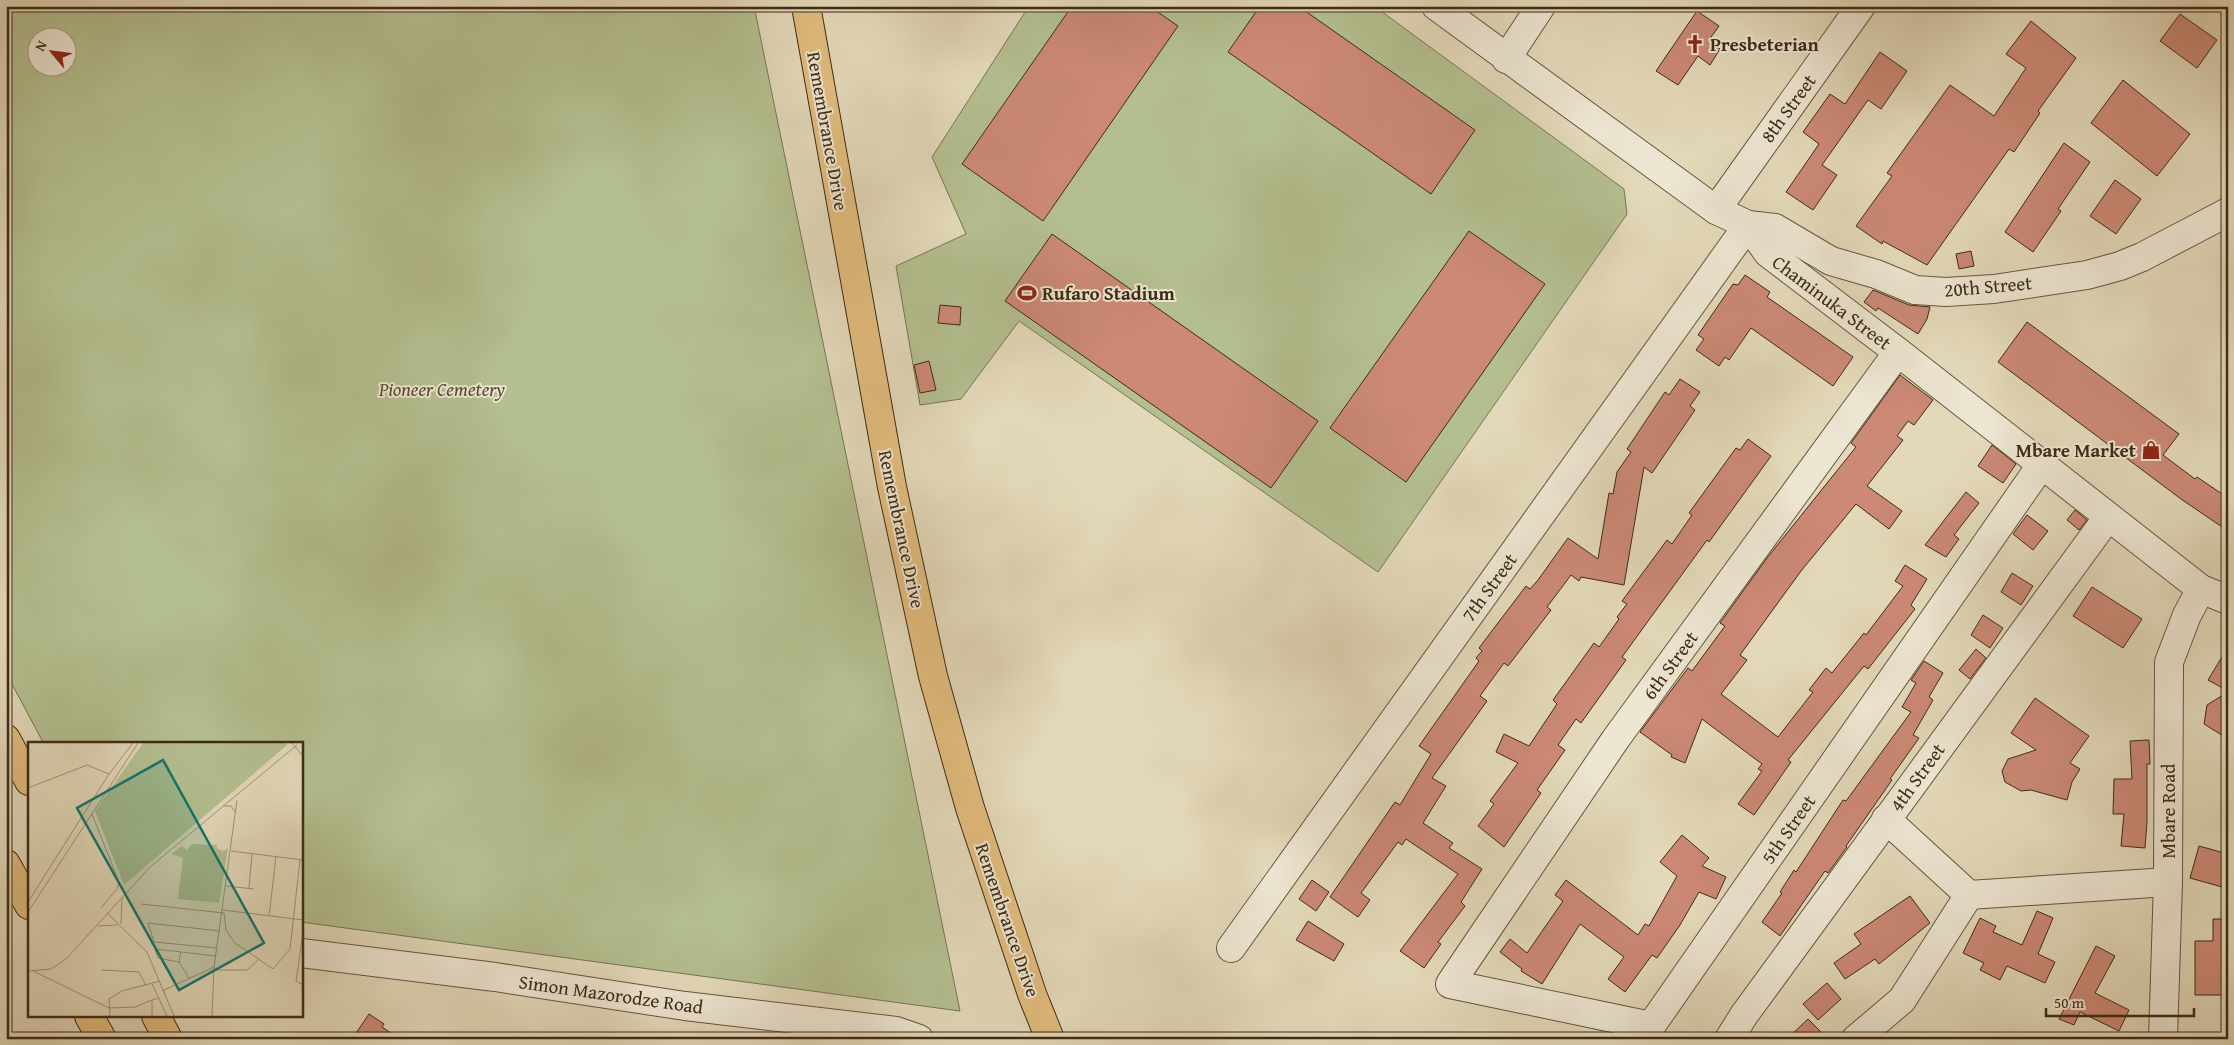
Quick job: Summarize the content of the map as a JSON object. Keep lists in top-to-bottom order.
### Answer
{
  "streets": {
    "main road": ["Remembrance Drive"],
    "street": [
      "8th Street",
      "20th Street",
      "Chaminuka Street",
      "7th Street",
      "6th Street",
      "4th Street",
      "Mbare Road",
      "5th Street",
      "Simon Mazorodze Road"
    ]
  },
  "crossings": [
    ["8th Street", "Chaminuka Street"],
    ["20th Street", "Chaminuka Street"],
    ["20th Street", "7th Street"],
    ["Chaminuka Street", "7th Street"],
    ["Chaminuka Street", "6th Street"],
    ["Chaminuka Street", "4th Street"],
    ["Chaminuka Street", "Mbare Road"],
    ["Chaminuka Street", "5th Street"],
    ["6th Street", "5th Street"]
  ],
  "parks": ["Pioneer Cemetery"],
  "places": {
    "church": ["Presbeterian"],
    "sports": ["Rufaro Stadium"],
    "shop": ["Mbare Market"]
  },
  "scale_bar": "50 m",
  "north": "top left"
}
